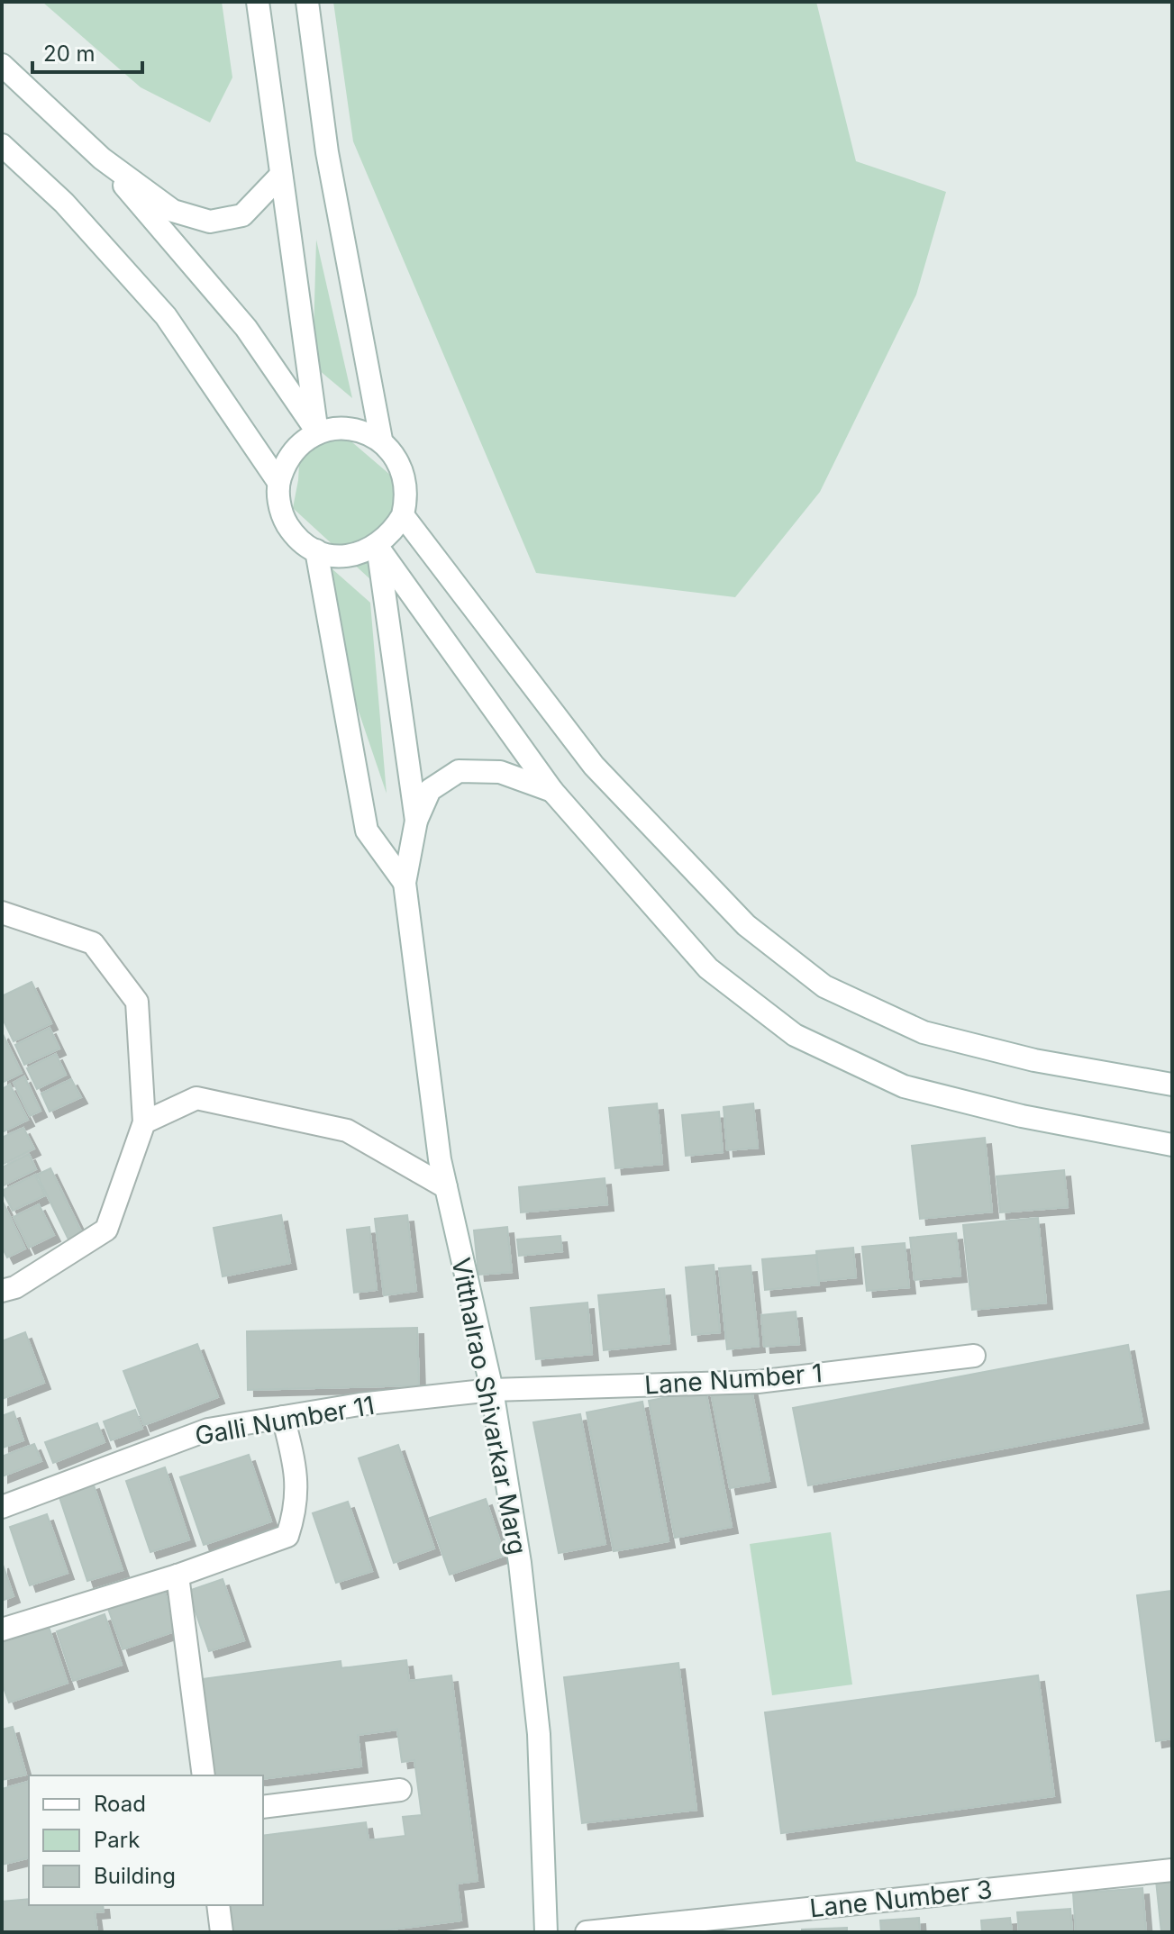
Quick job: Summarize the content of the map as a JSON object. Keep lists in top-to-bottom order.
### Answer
{
  "streets": {
    "street": [
      "Lane Number 1",
      "Vitthalrao Shivarkar Marg",
      "Galli Number 11",
      "Lane Number 3"
    ]
  },
  "crossings": [
    ["Lane Number 1", "Vitthalrao Shivarkar Marg"],
    ["Lane Number 1", "Galli Number 11"],
    ["Vitthalrao Shivarkar Marg", "Galli Number 11"]
  ],
  "legend": ["Road", "Park", "Building"],
  "scale_bar": "20 m"
}
